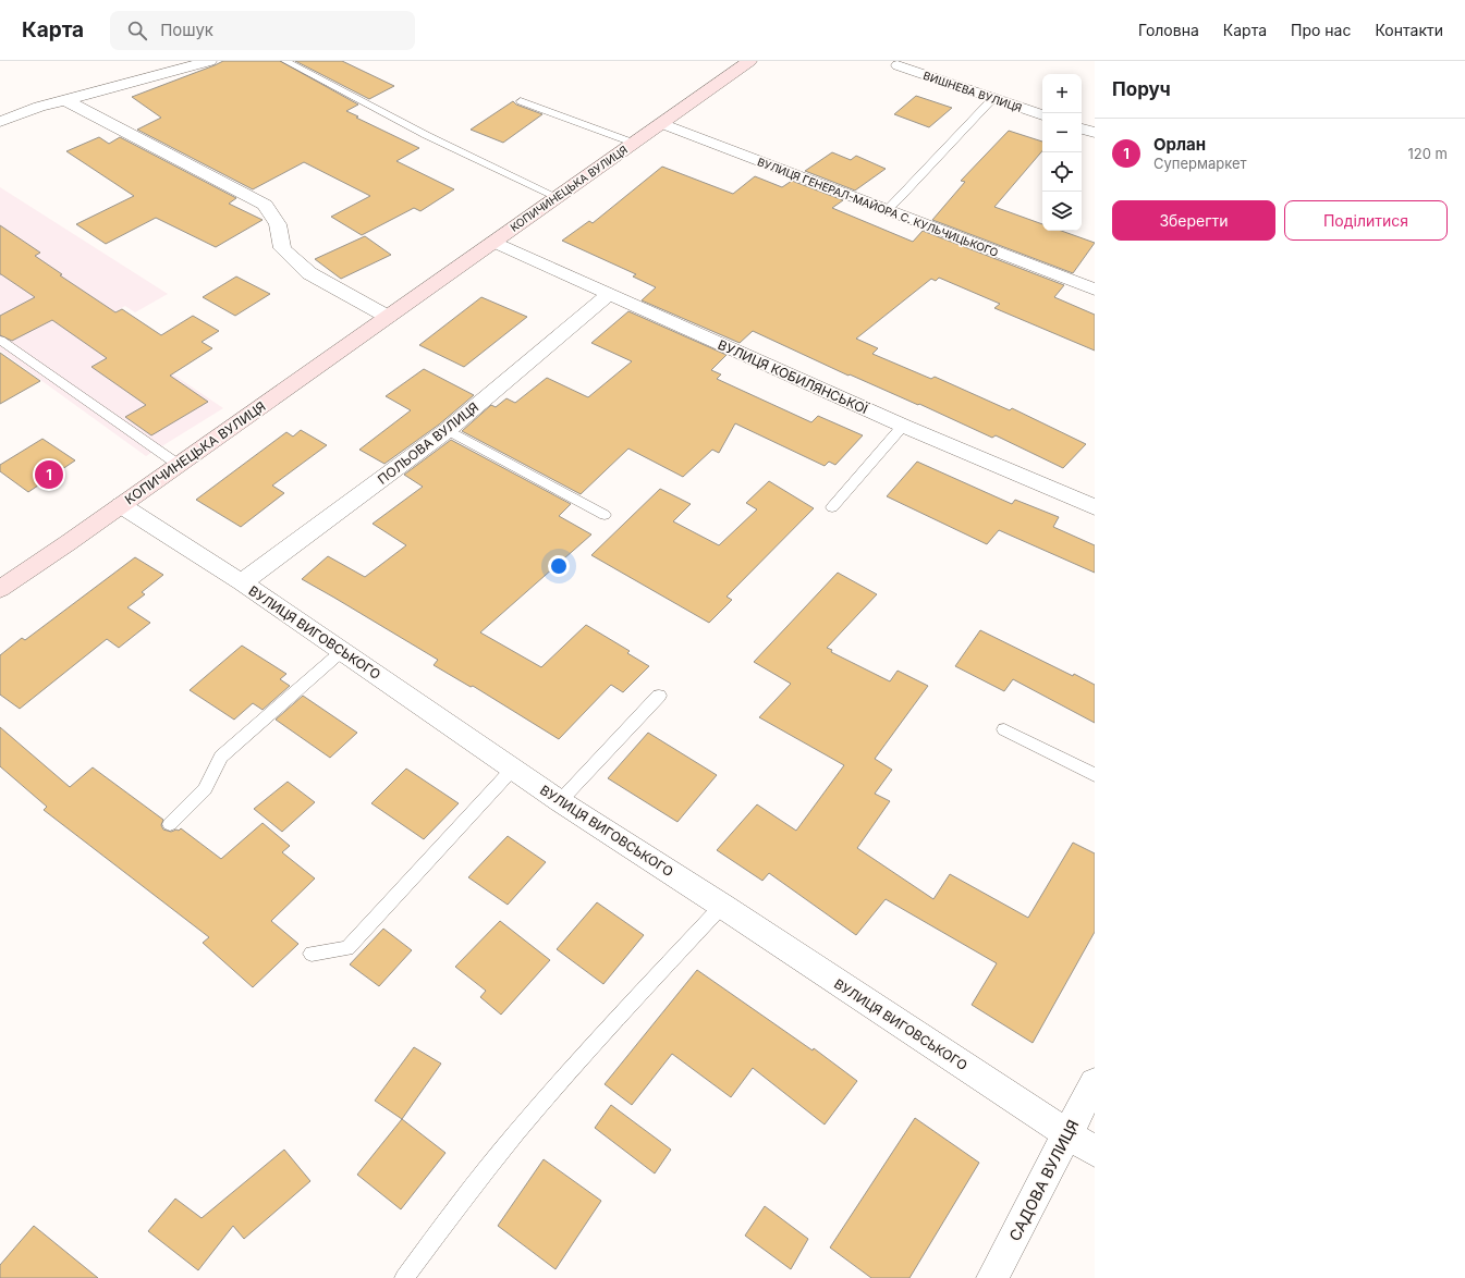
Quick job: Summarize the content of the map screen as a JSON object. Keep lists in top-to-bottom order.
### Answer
{
  "streets": {
    "main road": ["КОПИЧИНЕЦЬКА ВУЛИЦЯ"],
    "street": [
      "ВИШНЕВА ВУЛИЦЯ",
      "ВУЛИЦЯ ГЕНЕРАЛ-МАЙОРА С. КУЛЬЧИЦЬКОГО",
      "ВУЛИЦЯ КОБИЛЯНСЬКОЇ",
      "ПОЛЬОВА ВУЛИЦЯ",
      "ВУЛИЦЯ ВИГОВСЬКОГО",
      "САДОВА ВУЛИЦЯ"
    ]
  },
  "crossings": [
    ["КОПИЧИНЕЦЬКА ВУЛИЦЯ", "ВУЛИЦЯ ГЕНЕРАЛ-МАЙОРА С. КУЛЬЧИЦЬКОГО"],
    ["КОПИЧИНЕЦЬКА ВУЛИЦЯ", "ВУЛИЦЯ КОБИЛЯНСЬКОЇ"],
    ["КОПИЧИНЕЦЬКА ВУЛИЦЯ", "ВУЛИЦЯ ВИГОВСЬКОГО"],
    ["ВУЛИЦЯ КОБИЛЯНСЬКОЇ", "ПОЛЬОВА ВУЛИЦЯ"],
    ["ПОЛЬОВА ВУЛИЦЯ", "ВУЛИЦЯ ВИГОВСЬКОГО"],
    ["ВУЛИЦЯ ВИГОВСЬКОГО", "САДОВА ВУЛИЦЯ"]
  ],
  "page": {
    "header": "Карта",
    "search": "Пошук",
    "nav": [
      "Головна",
      "Карта",
      "Про нас",
      "Контакти"
    ],
    "heading": "Поруч",
    "map_buttons": ["+", "−"],
    "list": [
      {
        "mark": "1",
        "name": "Орлан",
        "note": "Супермаркет",
        "value": "120 m"
      }
    ],
    "buttons": ["Зберегти", "Поділитися"],
    "pins": "1"
  }
}
